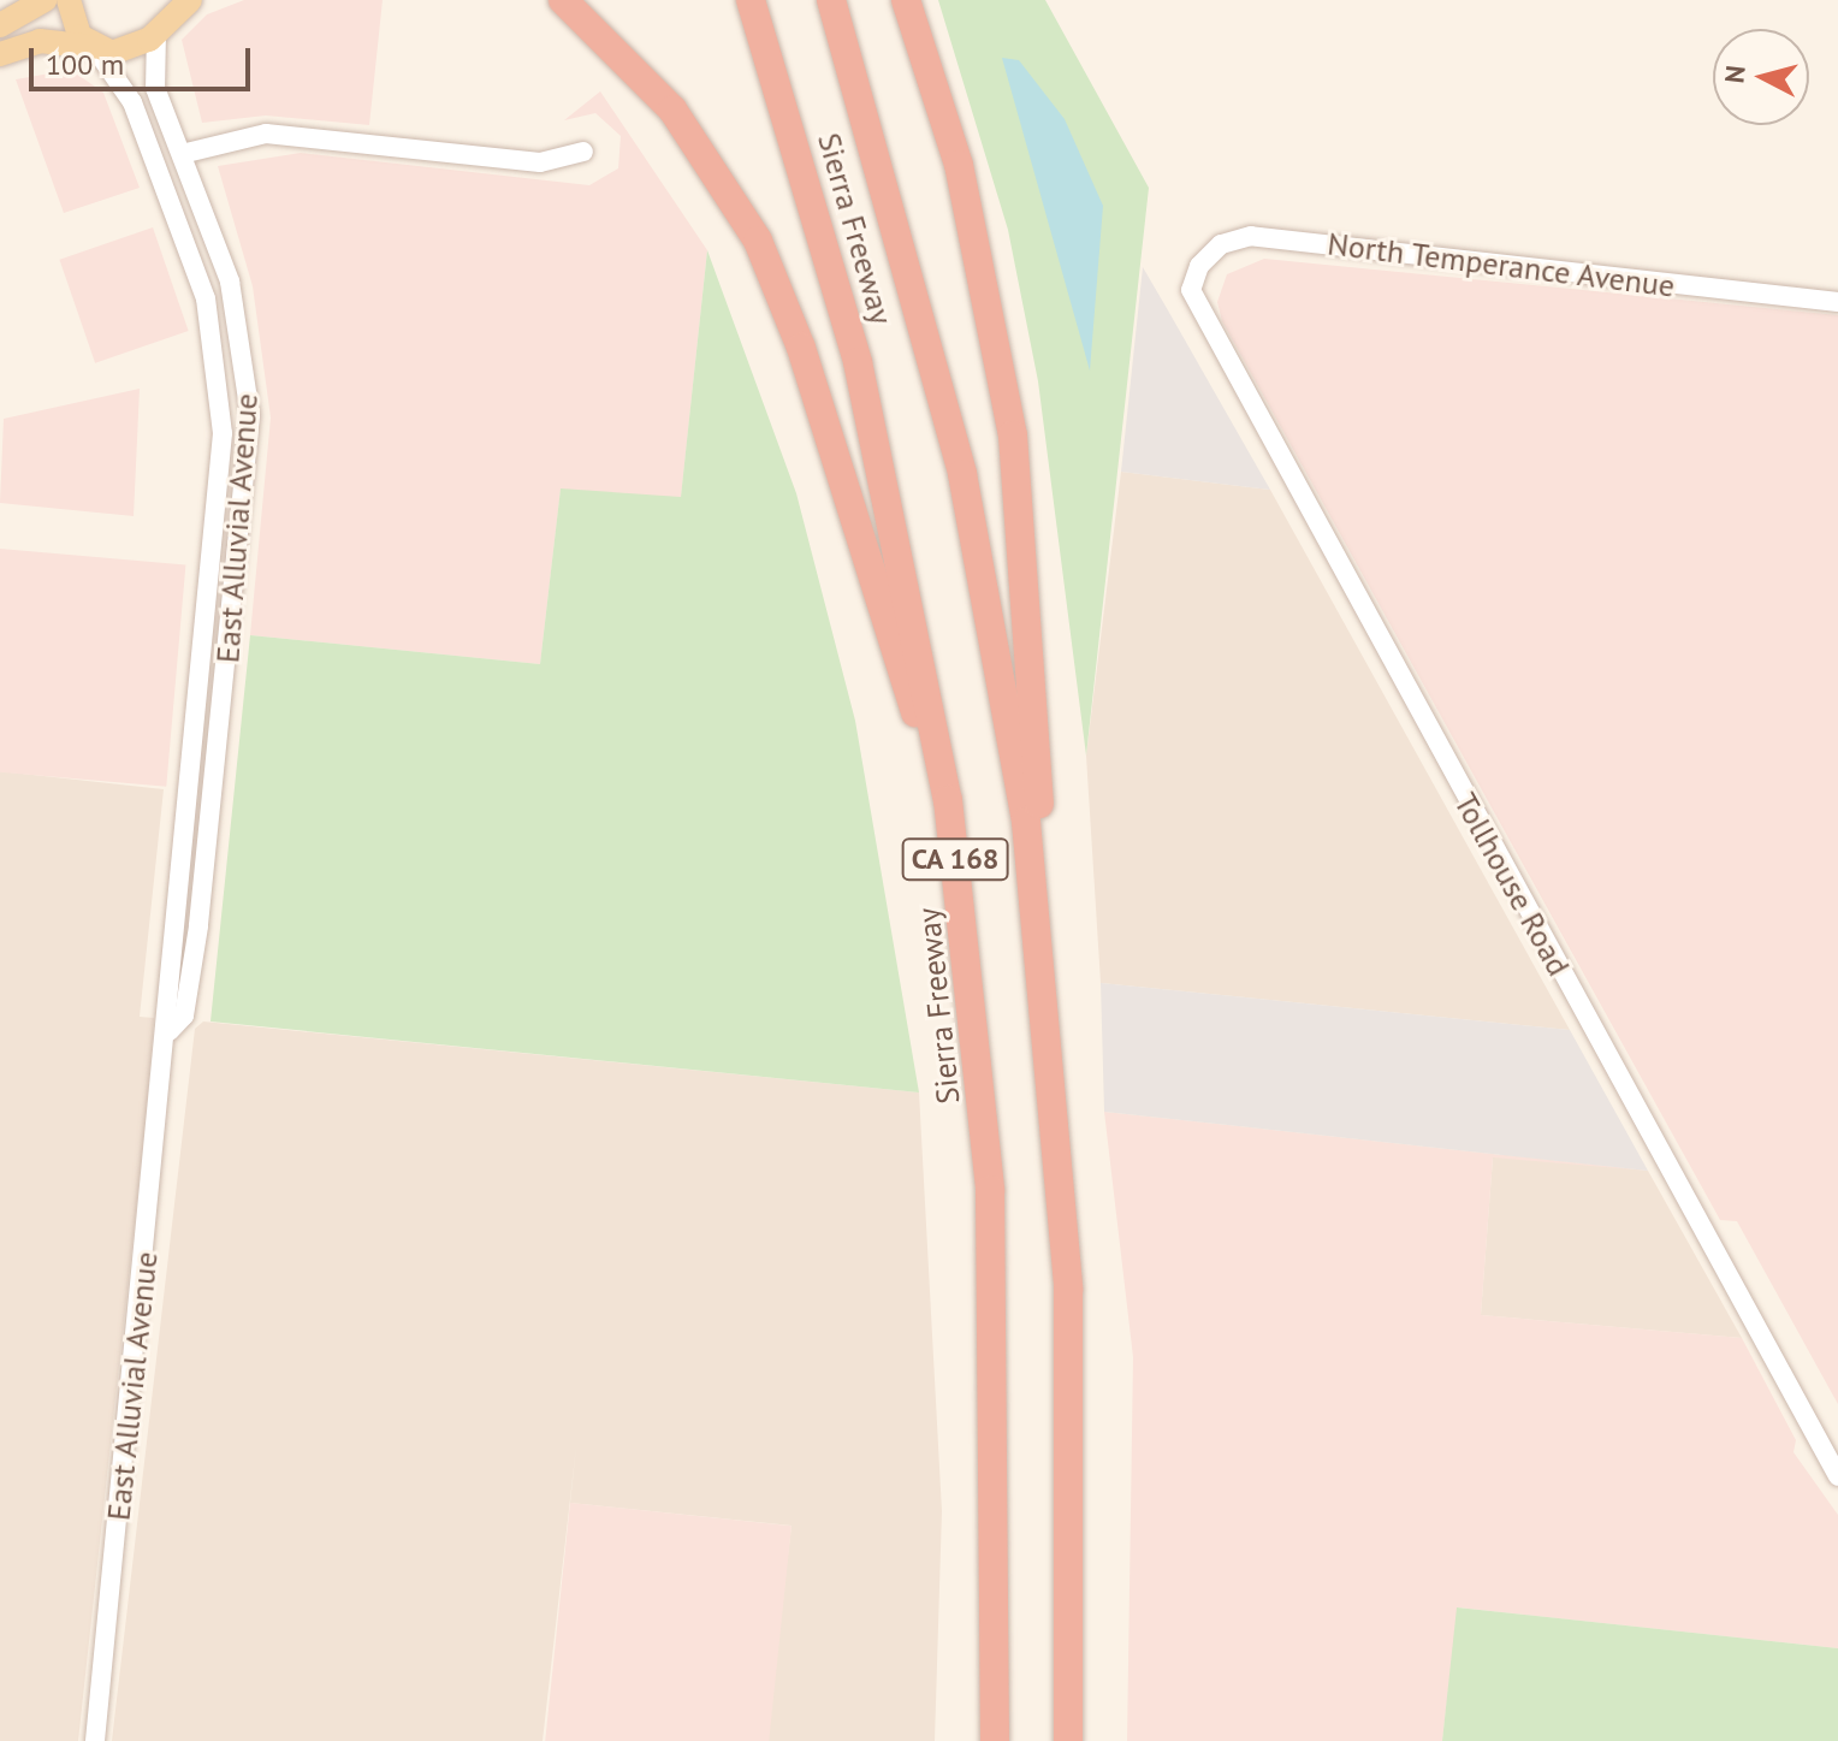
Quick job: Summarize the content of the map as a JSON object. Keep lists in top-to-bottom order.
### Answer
{
  "streets": {
    "highway": ["Sierra Freeway", "CA 168"],
    "street": ["North Temperance Avenue", "East Alluvial Avenue", "Tollhouse Road"]
  },
  "crossings": [
    ["North Temperance Avenue", "Tollhouse Road"]
  ],
  "scale_bar": "100 m",
  "north": "left"
}
